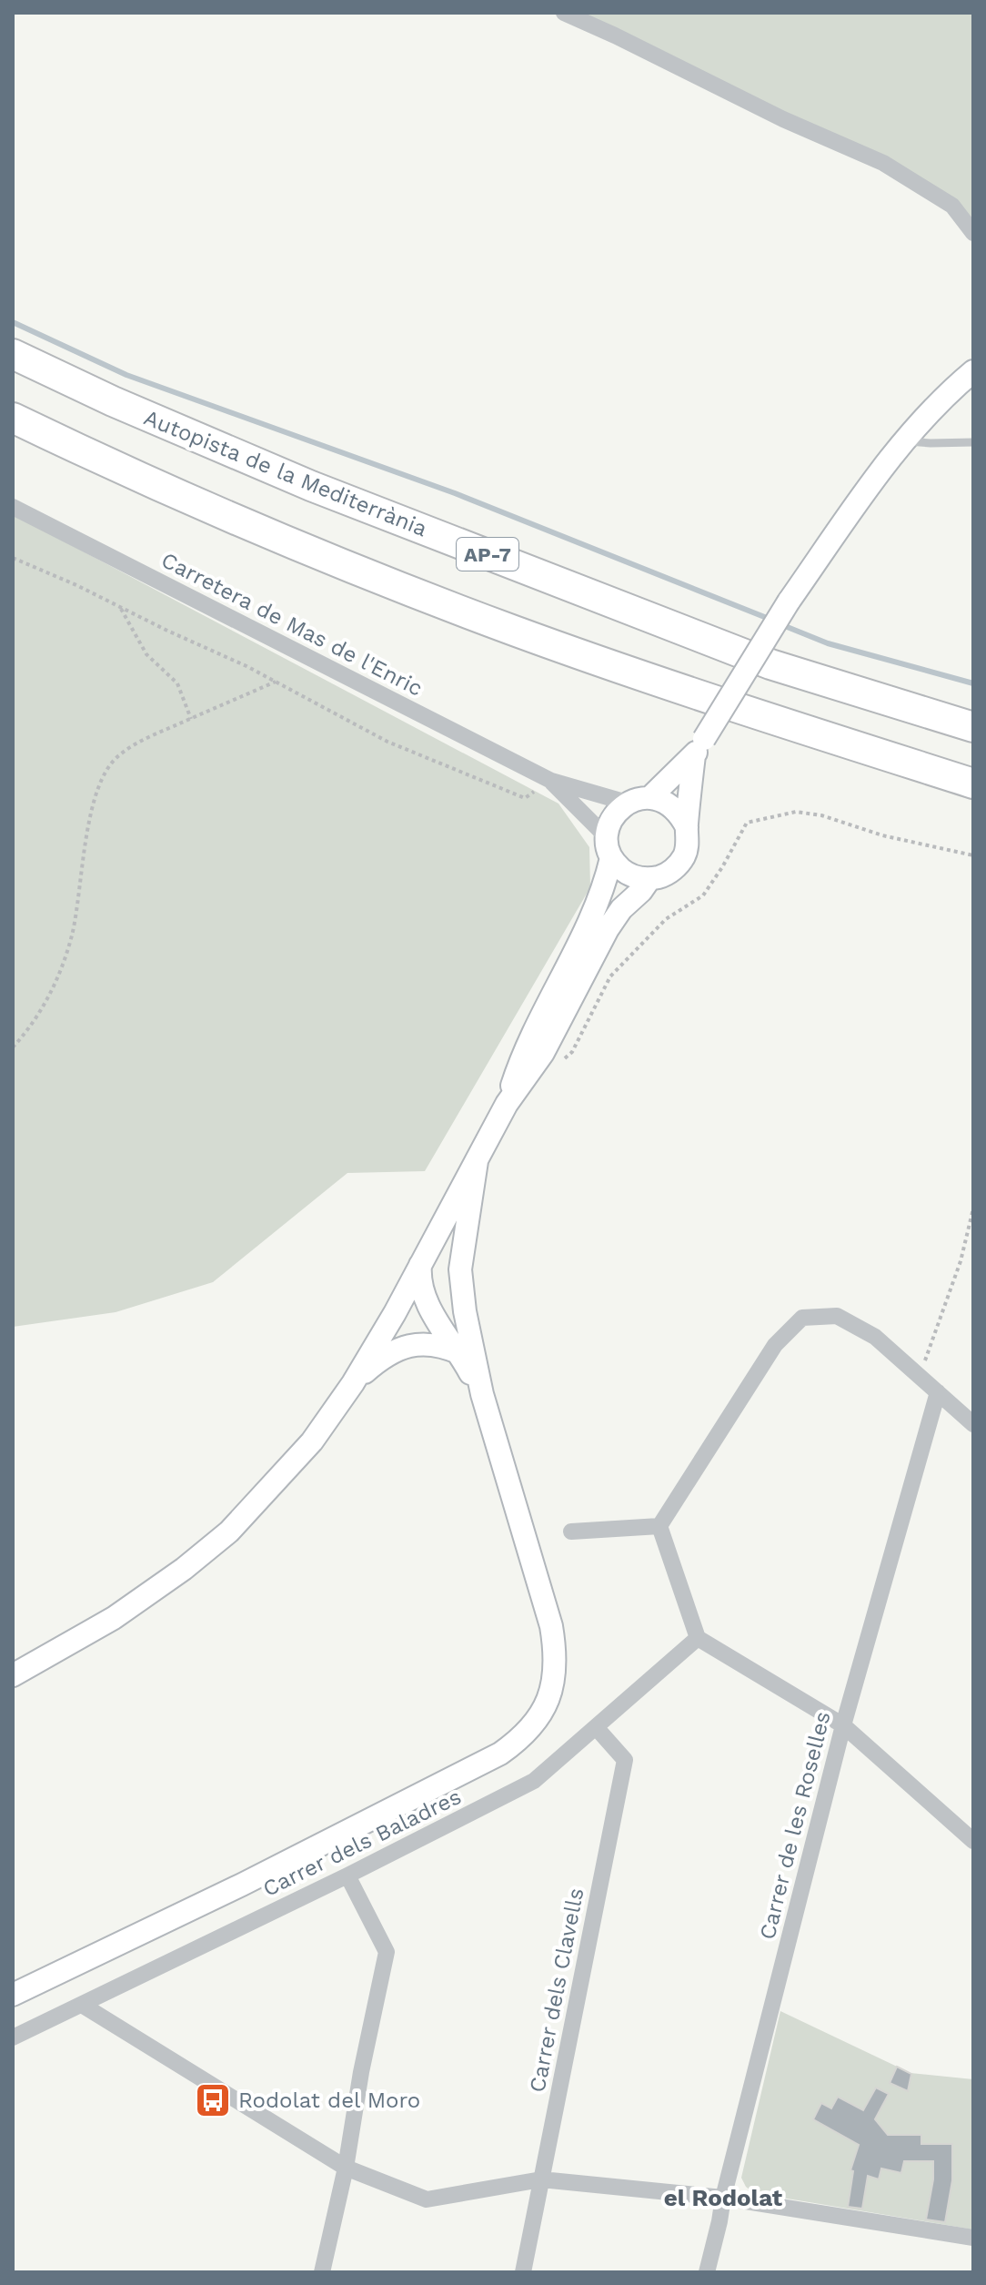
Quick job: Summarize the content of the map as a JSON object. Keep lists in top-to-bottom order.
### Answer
{
  "streets": {
    "highway": ["Autopista de la Mediterrània", "AP-7"],
    "street": [
      "Carretera de Mas de l'Enric",
      "Carrer de les Roselles",
      "Carrer dels Baladres",
      "Carrer dels Clavells"
    ]
  },
  "crossings": [
    ["Carrer dels Baladres", "Carrer dels Clavells"]
  ],
  "districts": ["el Rodolat"],
  "places": {
    "bus stop": ["Rodolat del Moro"]
  }
}
